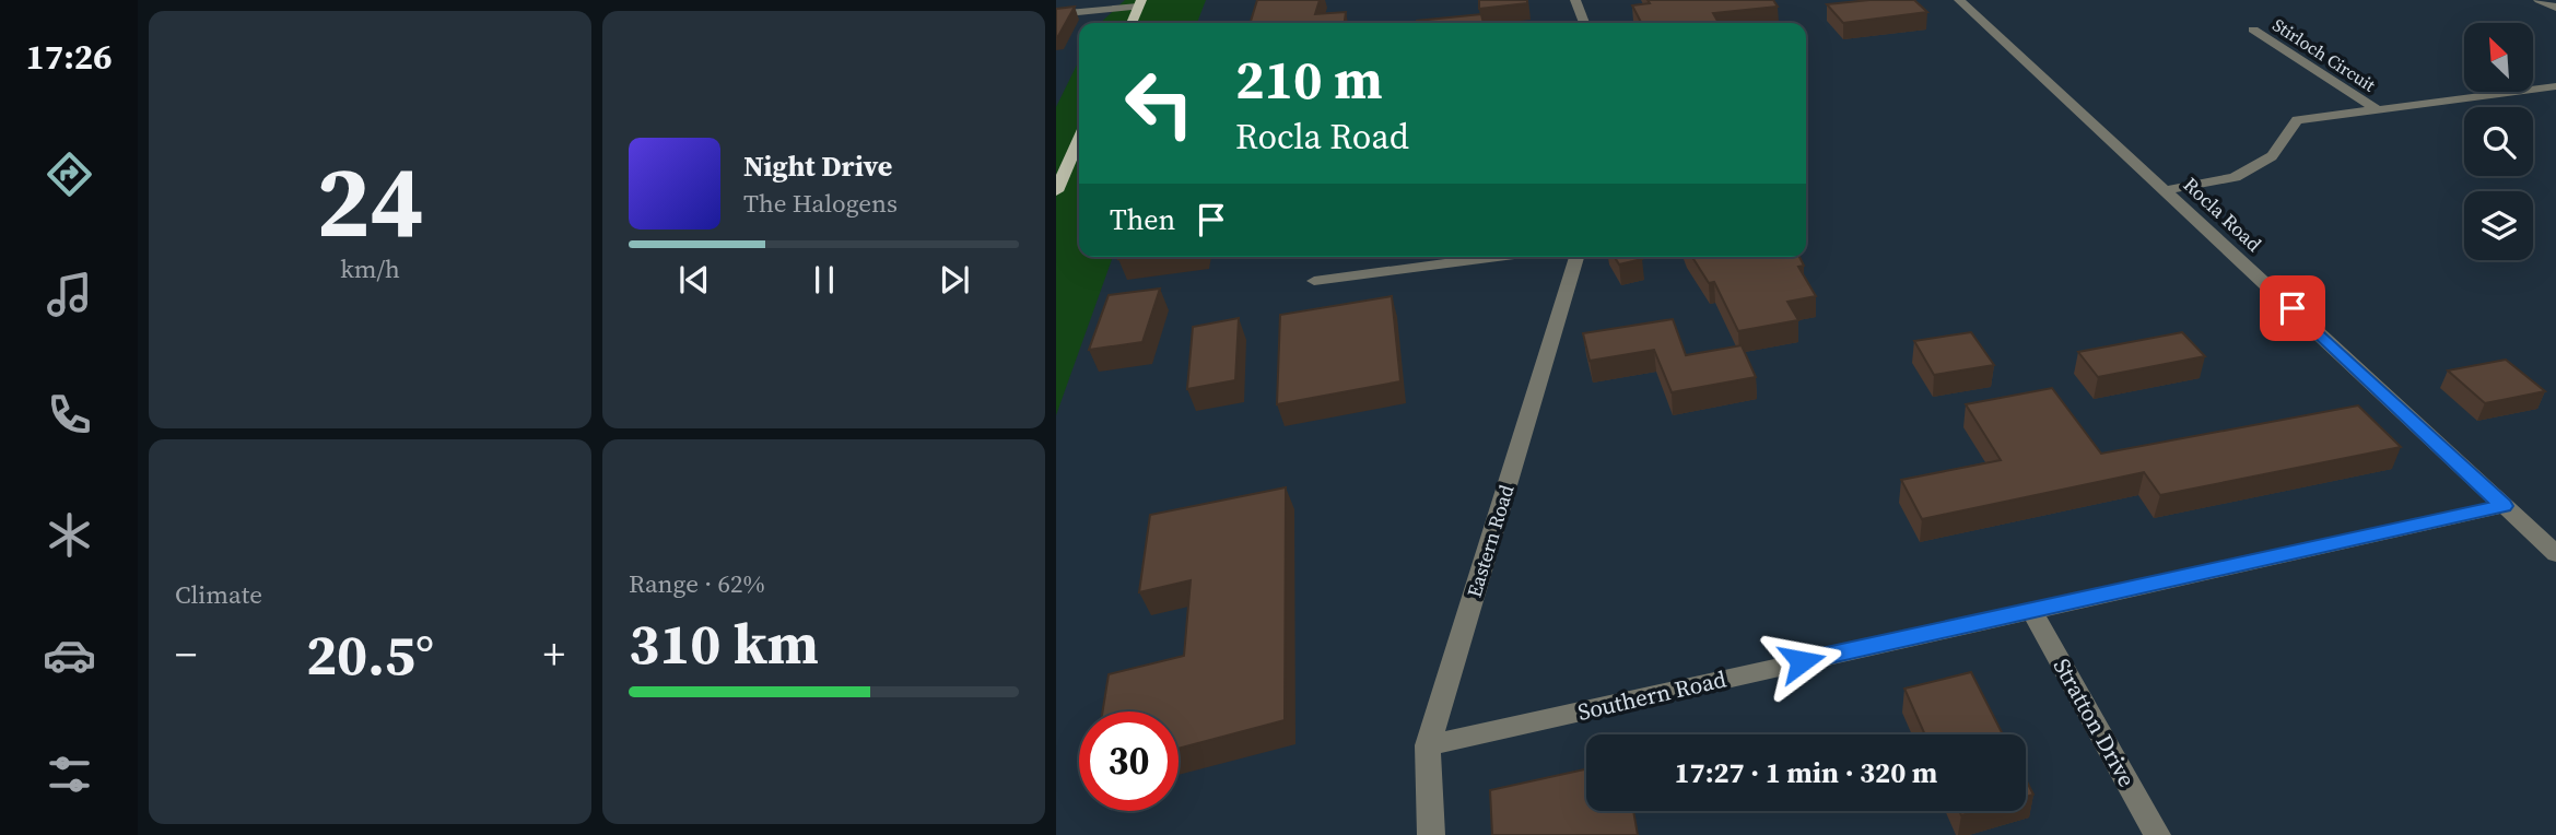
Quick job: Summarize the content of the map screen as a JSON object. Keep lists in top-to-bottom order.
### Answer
{
  "streets": {
    "street": [
      "Stirloch Circuit",
      "Rocla Road",
      "Eastern Road",
      "Southern Road",
      "Stratton Drive"
    ]
  },
  "crossings": [
    ["Stirloch Circuit", "Rocla Road"],
    ["Rocla Road", "Southern Road"],
    ["Eastern Road", "Southern Road"],
    ["Southern Road", "Stratton Drive"]
  ],
  "north": "top left",
  "page": {
    "tabs": "17:26",
    "tile": [
      ["24", "km/h"],
      "Climate",
      ["Range · 62%", "310 km"]
    ],
    "turn": ["210 m", "Rocla Road"],
    "song": ["Night Drive", "The Halogens"],
    "then": "Then",
    "heat": ["−", "20.5°", "+"],
    "limit": "30",
    "trip": "17:27 · 1 min · 320 m"
  }
}
